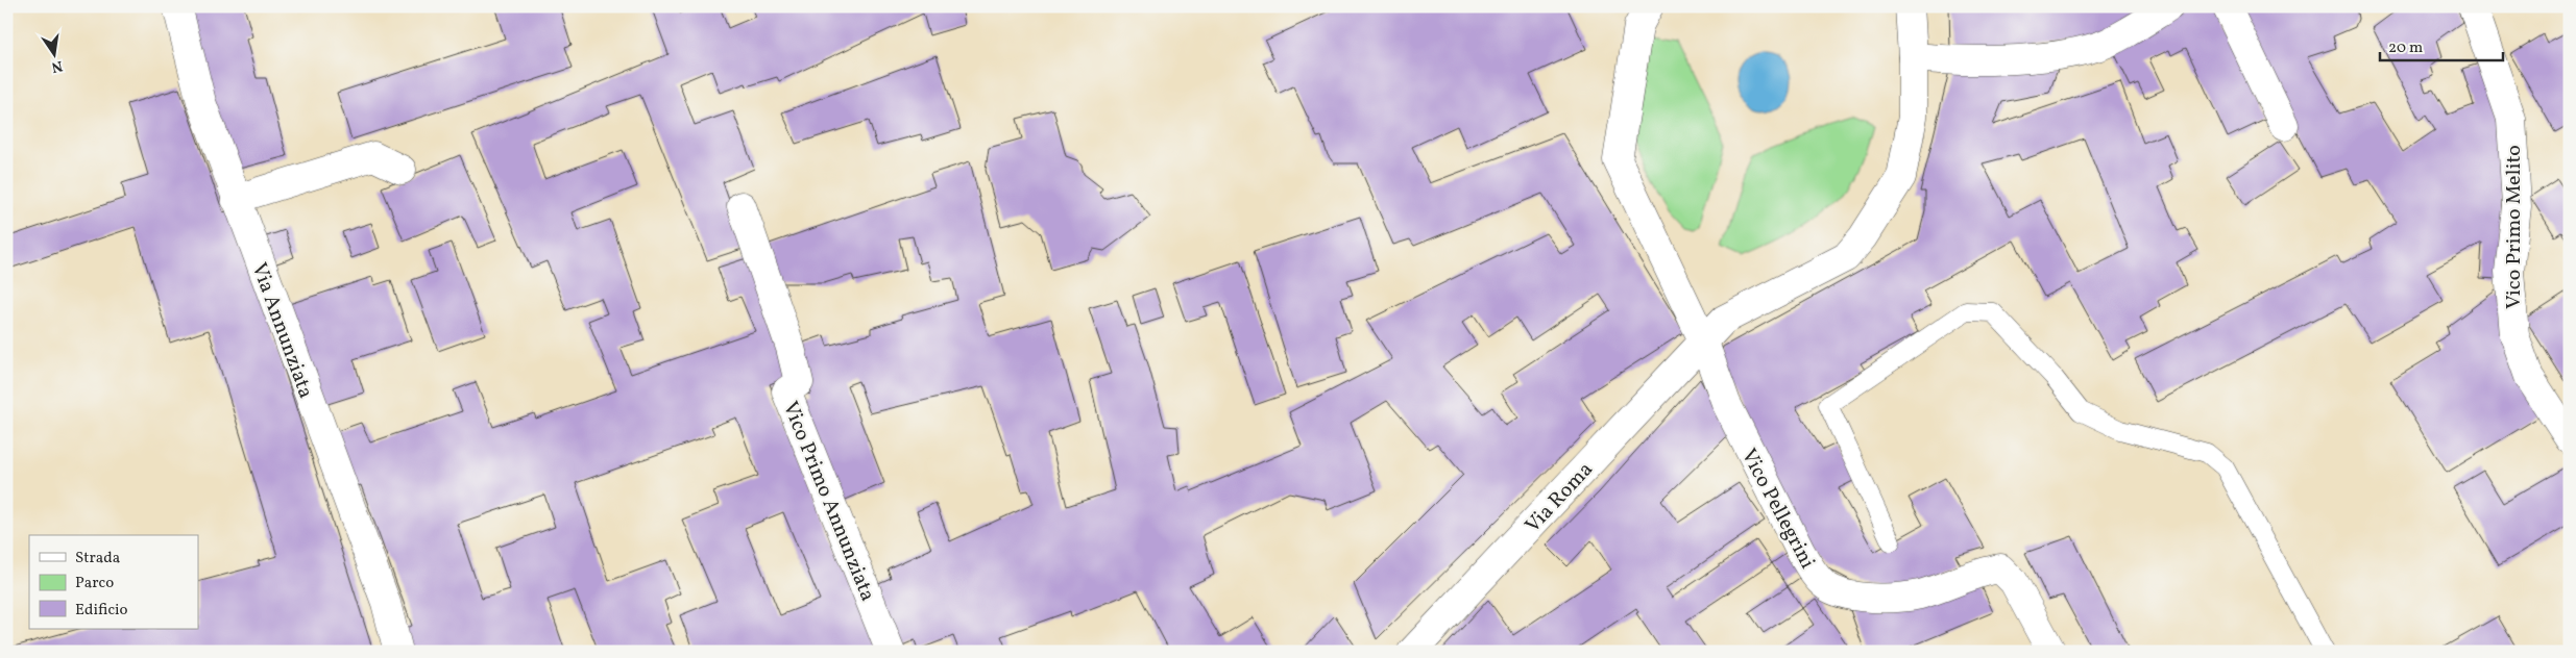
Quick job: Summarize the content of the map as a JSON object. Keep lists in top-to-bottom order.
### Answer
{
  "streets": {
    "street": [
      "Vico Primo Melito",
      "Via Annunziata",
      "Via Roma",
      "Vico Primo Annunziata",
      "Vico Pellegrini"
    ]
  },
  "crossings": [
    ["Via Roma", "Vico Pellegrini"]
  ],
  "legend": ["Strada", "Parco", "Edificio"],
  "scale_bar": "20 m",
  "north": "bottom"
}
